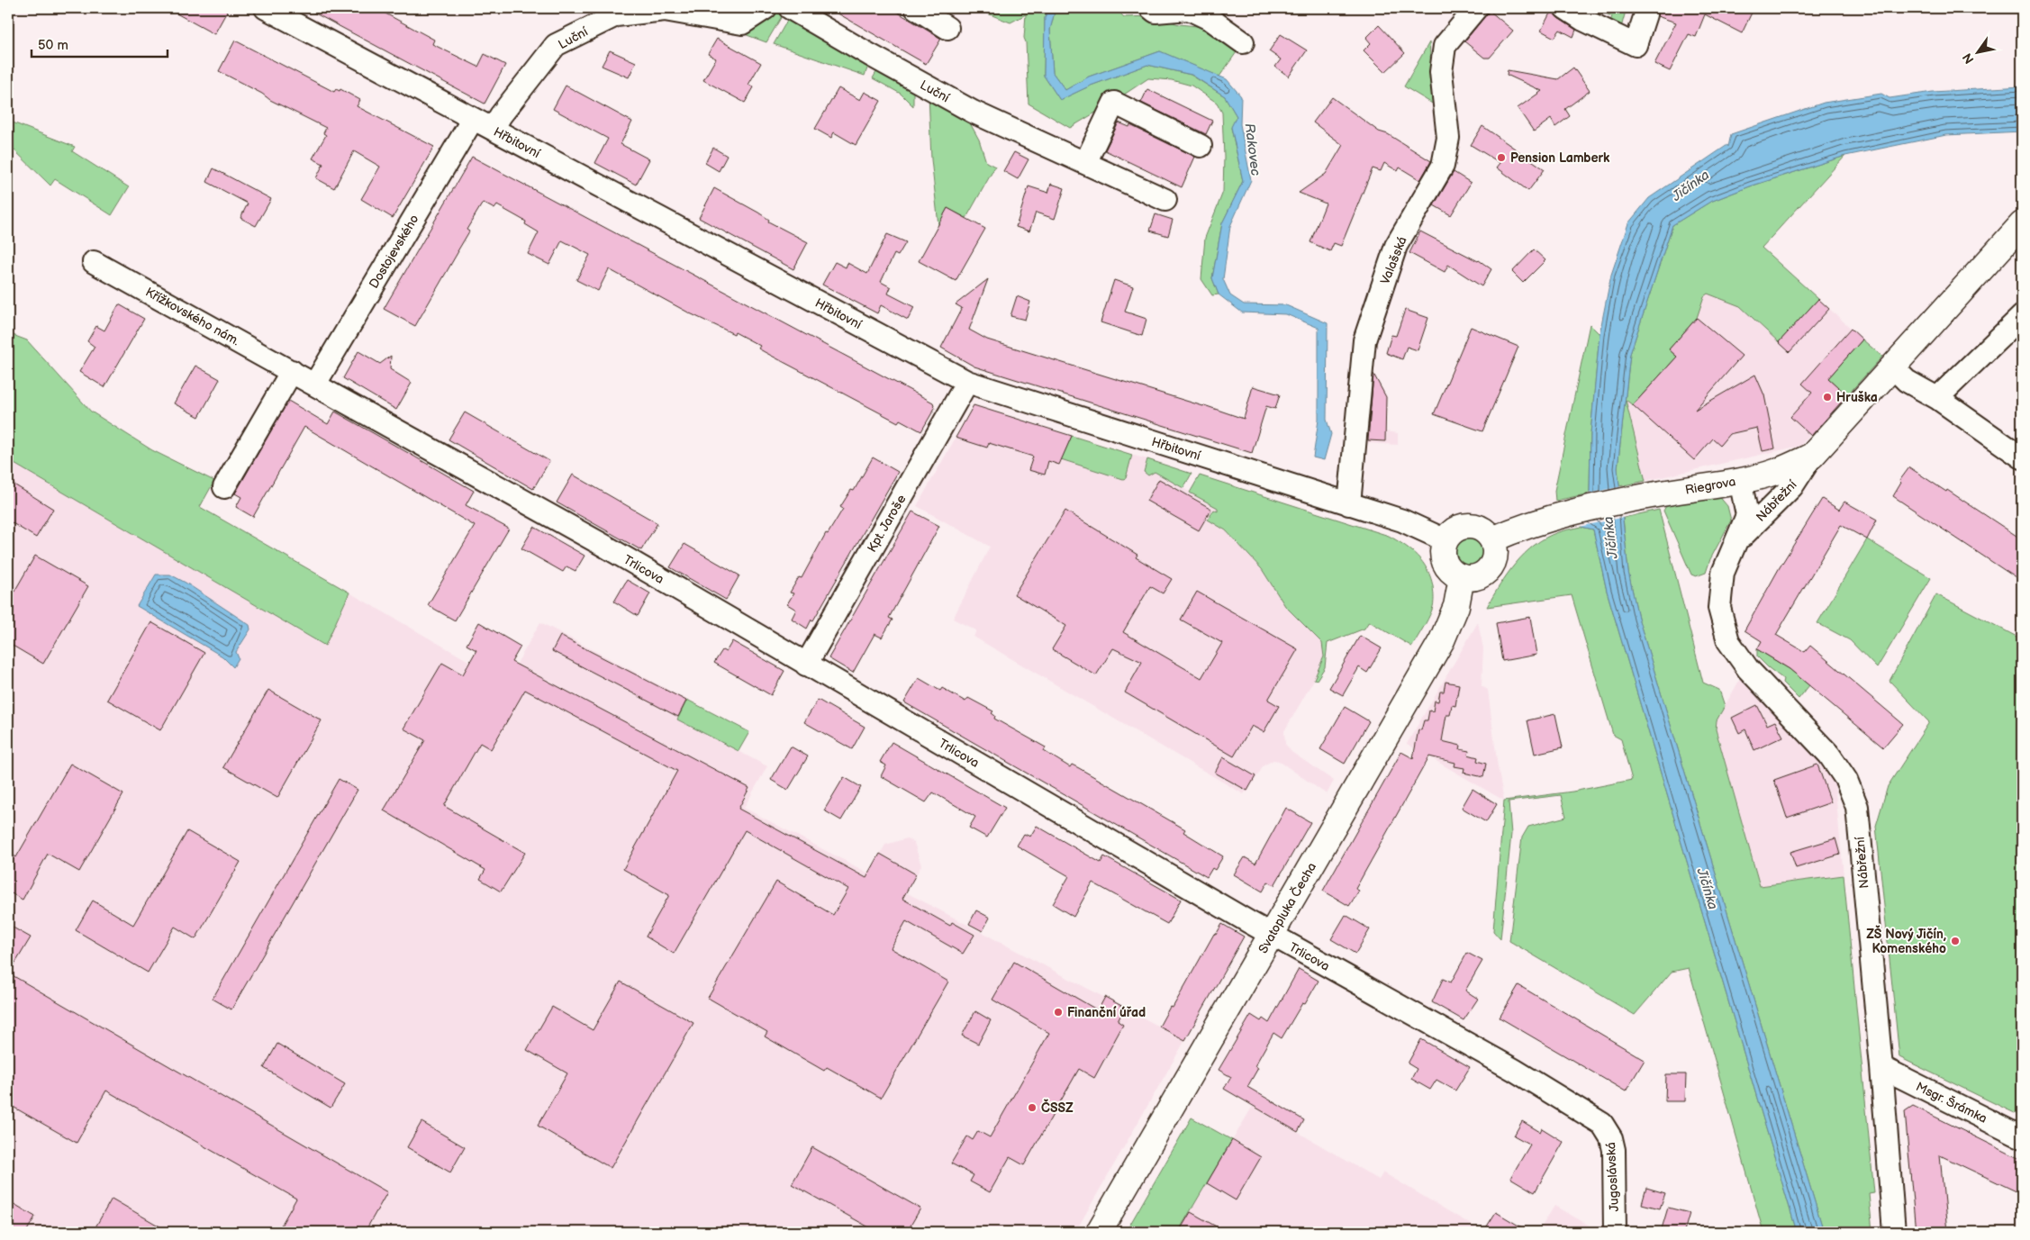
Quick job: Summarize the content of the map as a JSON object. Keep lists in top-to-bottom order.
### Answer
{
  "streets": {
    "street": [
      "Luční",
      "Hřbitovní",
      "Dostojevského",
      "Valašská",
      "Křížkovského nám.",
      "Riegrova",
      "Nábřežní",
      "Kpt. Jaroše",
      "Trlicova",
      "Svatopluka Čecha",
      "Msgr. Šrámka",
      "Jugoslávská"
    ]
  },
  "crossings": [
    ["Luční", "Hřbitovní"],
    ["Hřbitovní", "Dostojevského"],
    ["Hřbitovní", "Valašská"],
    ["Hřbitovní", "Riegrova"],
    ["Hřbitovní", "Kpt. Jaroše"],
    ["Hřbitovní", "Svatopluka Čecha"],
    ["Dostojevského", "Křížkovského nám."],
    ["Dostojevského", "Trlicova"],
    ["Křížkovského nám.", "Trlicova"],
    ["Riegrova", "Nábřežní"],
    ["Riegrova", "Svatopluka Čecha"],
    ["Nábřežní", "Msgr. Šrámka"],
    ["Kpt. Jaroše", "Trlicova"],
    ["Trlicova", "Svatopluka Čecha"],
    ["Trlicova", "Jugoslávská"]
  ],
  "water": ["Rakovec", "Jičínka"],
  "places": [
    "Pension Lamberk",
    "Hruška",
    "ZŠ Nový Jičín, Komenského",
    "Finanční úřad",
    "ČSSZ"
  ],
  "scale_bar": "50 m",
  "north": "bottom left"
}
